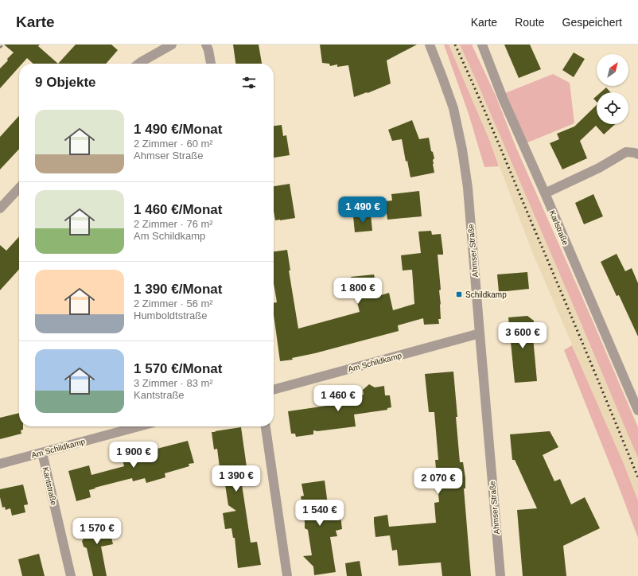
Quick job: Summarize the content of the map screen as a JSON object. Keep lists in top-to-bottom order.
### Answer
{
  "streets": {
    "street": [
      "Karlstraße",
      "Ahmser Straße",
      "Am Schildkamp",
      "Kantstraße"
    ]
  },
  "crossings": [
    ["Ahmser Straße", "Am Schildkamp"],
    ["Am Schildkamp", "Kantstraße"]
  ],
  "places": {
    "transit": ["Schildkamp"]
  },
  "north": "top right",
  "page": {
    "header": "Karte",
    "nav": ["Karte", "Route", "Gespeichert"],
    "heading": "9 Objekte",
    "list": [
      {
        "name": "1 490 €/Monat",
        "note": "2 Zimmer · 60 m² · Ahmser Straße"
      },
      {
        "name": "1 460 €/Monat",
        "note": "2 Zimmer · 76 m² · Am Schildkamp"
      },
      {
        "name": "1 390 €/Monat",
        "note": "2 Zimmer · 56 m² · Humboldtstraße"
      },
      {
        "name": "1 570 €/Monat",
        "note": "3 Zimmer · 83 m² · Kantstraße"
      }
    ],
    "price": [
      "1 490 €",
      "1 800 €",
      "3 600 €",
      "1 460 €",
      "1 900 €",
      "1 390 €",
      "2 070 €",
      "1 540 €",
      "1 570 €"
    ]
  }
}
